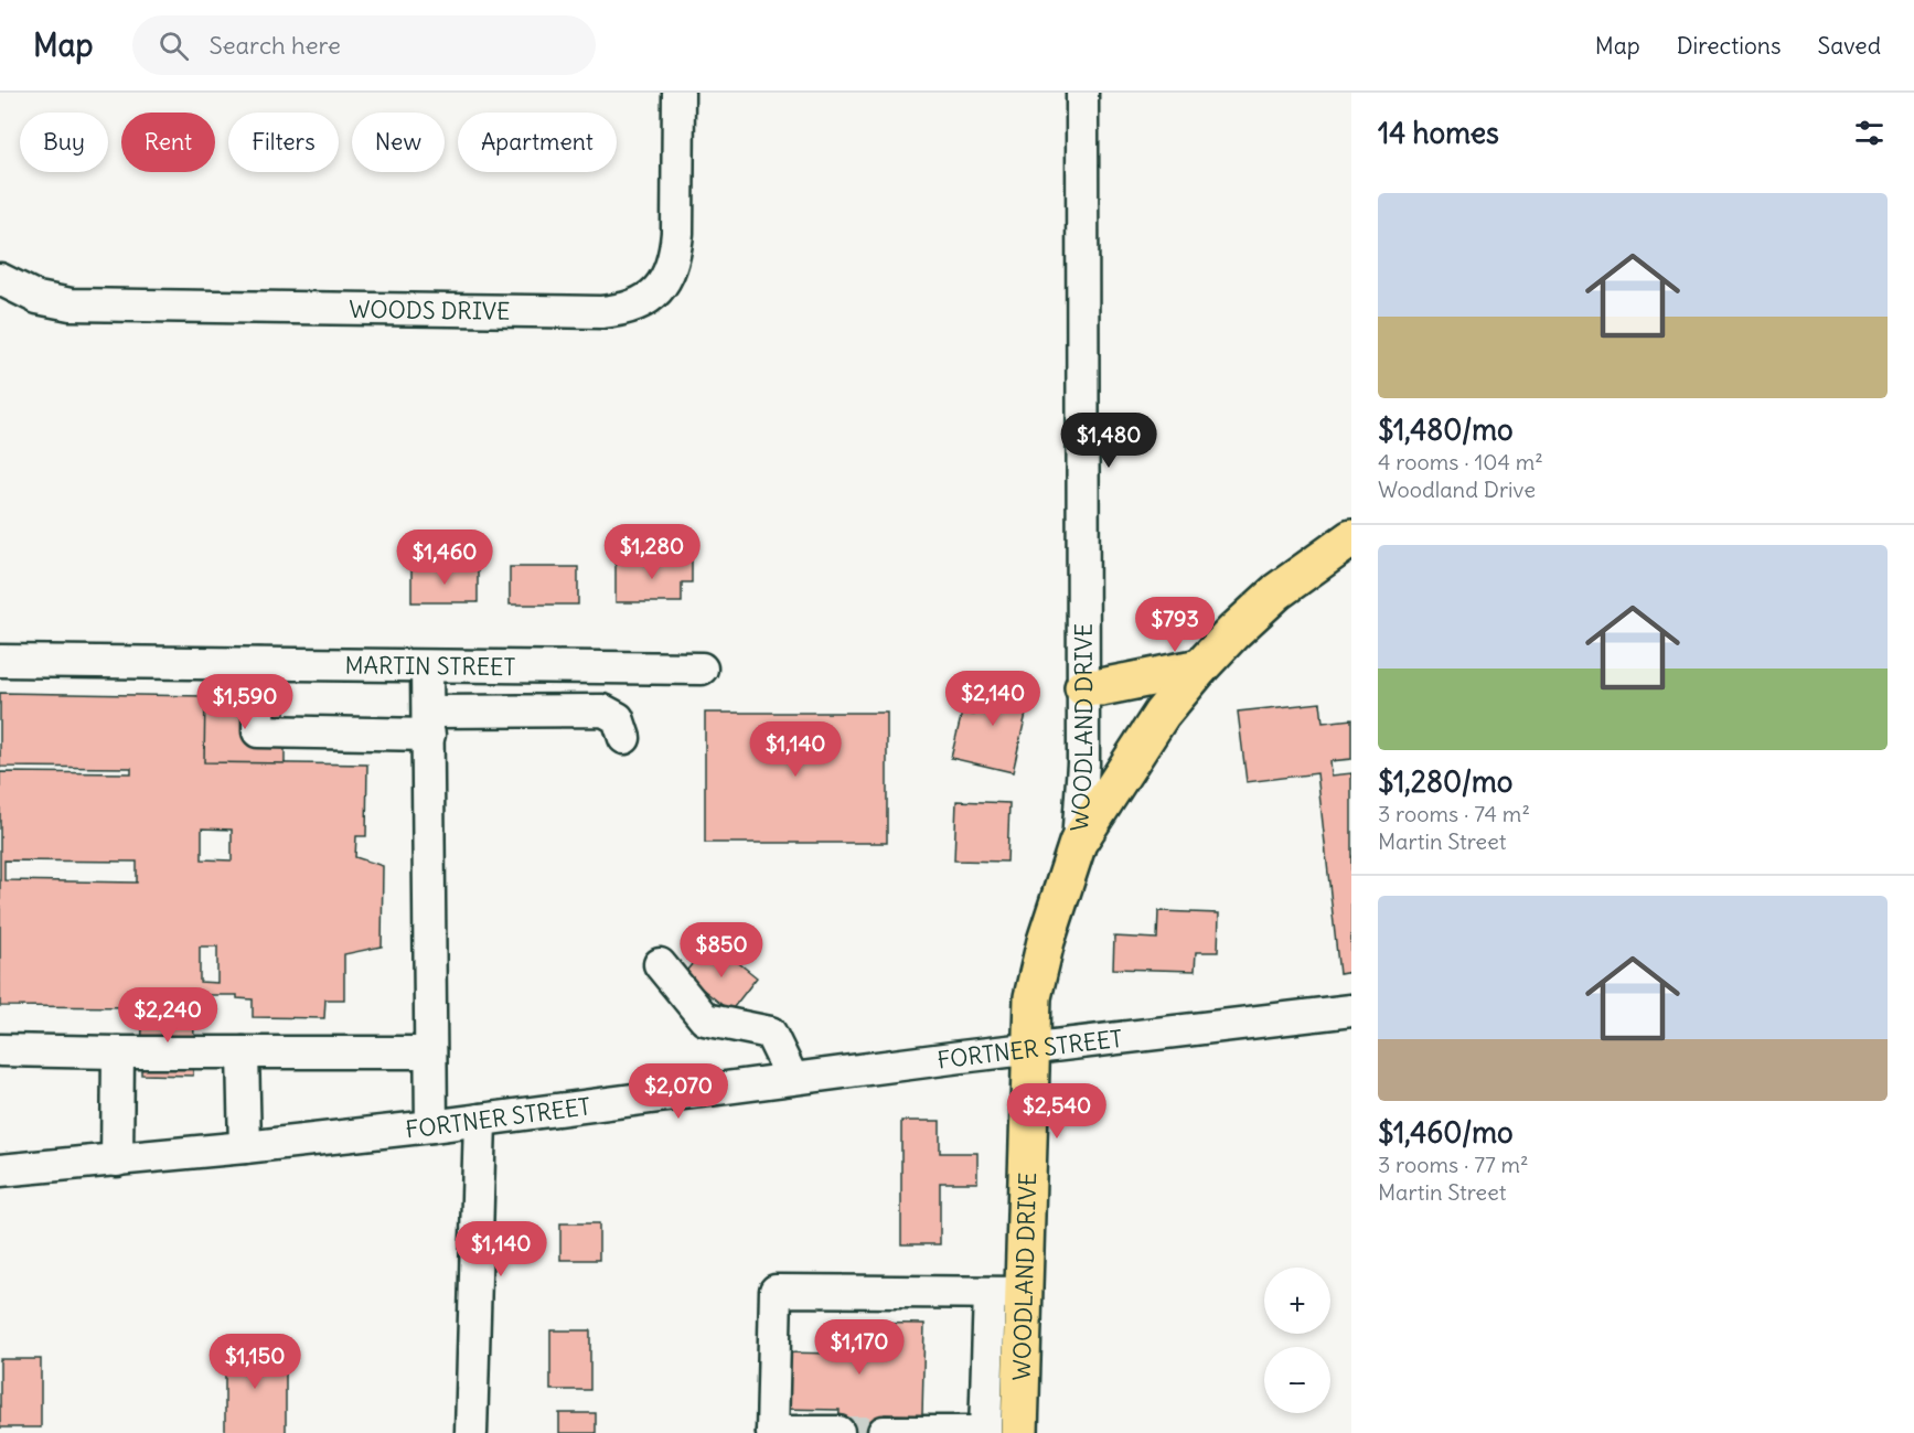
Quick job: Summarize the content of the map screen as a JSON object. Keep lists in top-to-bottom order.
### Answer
{
  "streets": {
    "main road": ["WOODLAND DRIVE"],
    "street": ["WOODS DRIVE", "MARTIN STREET", "FORTNER STREET"]
  },
  "crossings": [
    ["WOODLAND DRIVE", "FORTNER STREET"]
  ],
  "page": {
    "header": "Map",
    "search": "Search here",
    "nav": ["Map", "Directions", "Saved"],
    "heading": "14 homes",
    "chip": [
      "Buy",
      "Rent",
      "Filters",
      "New",
      "Apartment"
    ],
    "list": [
      {
        "name": "$1,480/mo",
        "note": "4 rooms · 104 m² · Woodland Drive"
      },
      {
        "name": "$1,280/mo",
        "note": "3 rooms · 74 m² · Martin Street"
      },
      {
        "name": "$1,460/mo",
        "note": "3 rooms · 77 m² · Martin Street"
      }
    ],
    "price": [
      "$1,480",
      "$1,280",
      "$1,460",
      "$793",
      "$2,140",
      "$1,590",
      "$1,140",
      "$850",
      "$2,240",
      "$2,070",
      "$2,540",
      "$1,140",
      "$1,170",
      "$1,150"
    ],
    "map_buttons": ["+", "−"]
  }
}
